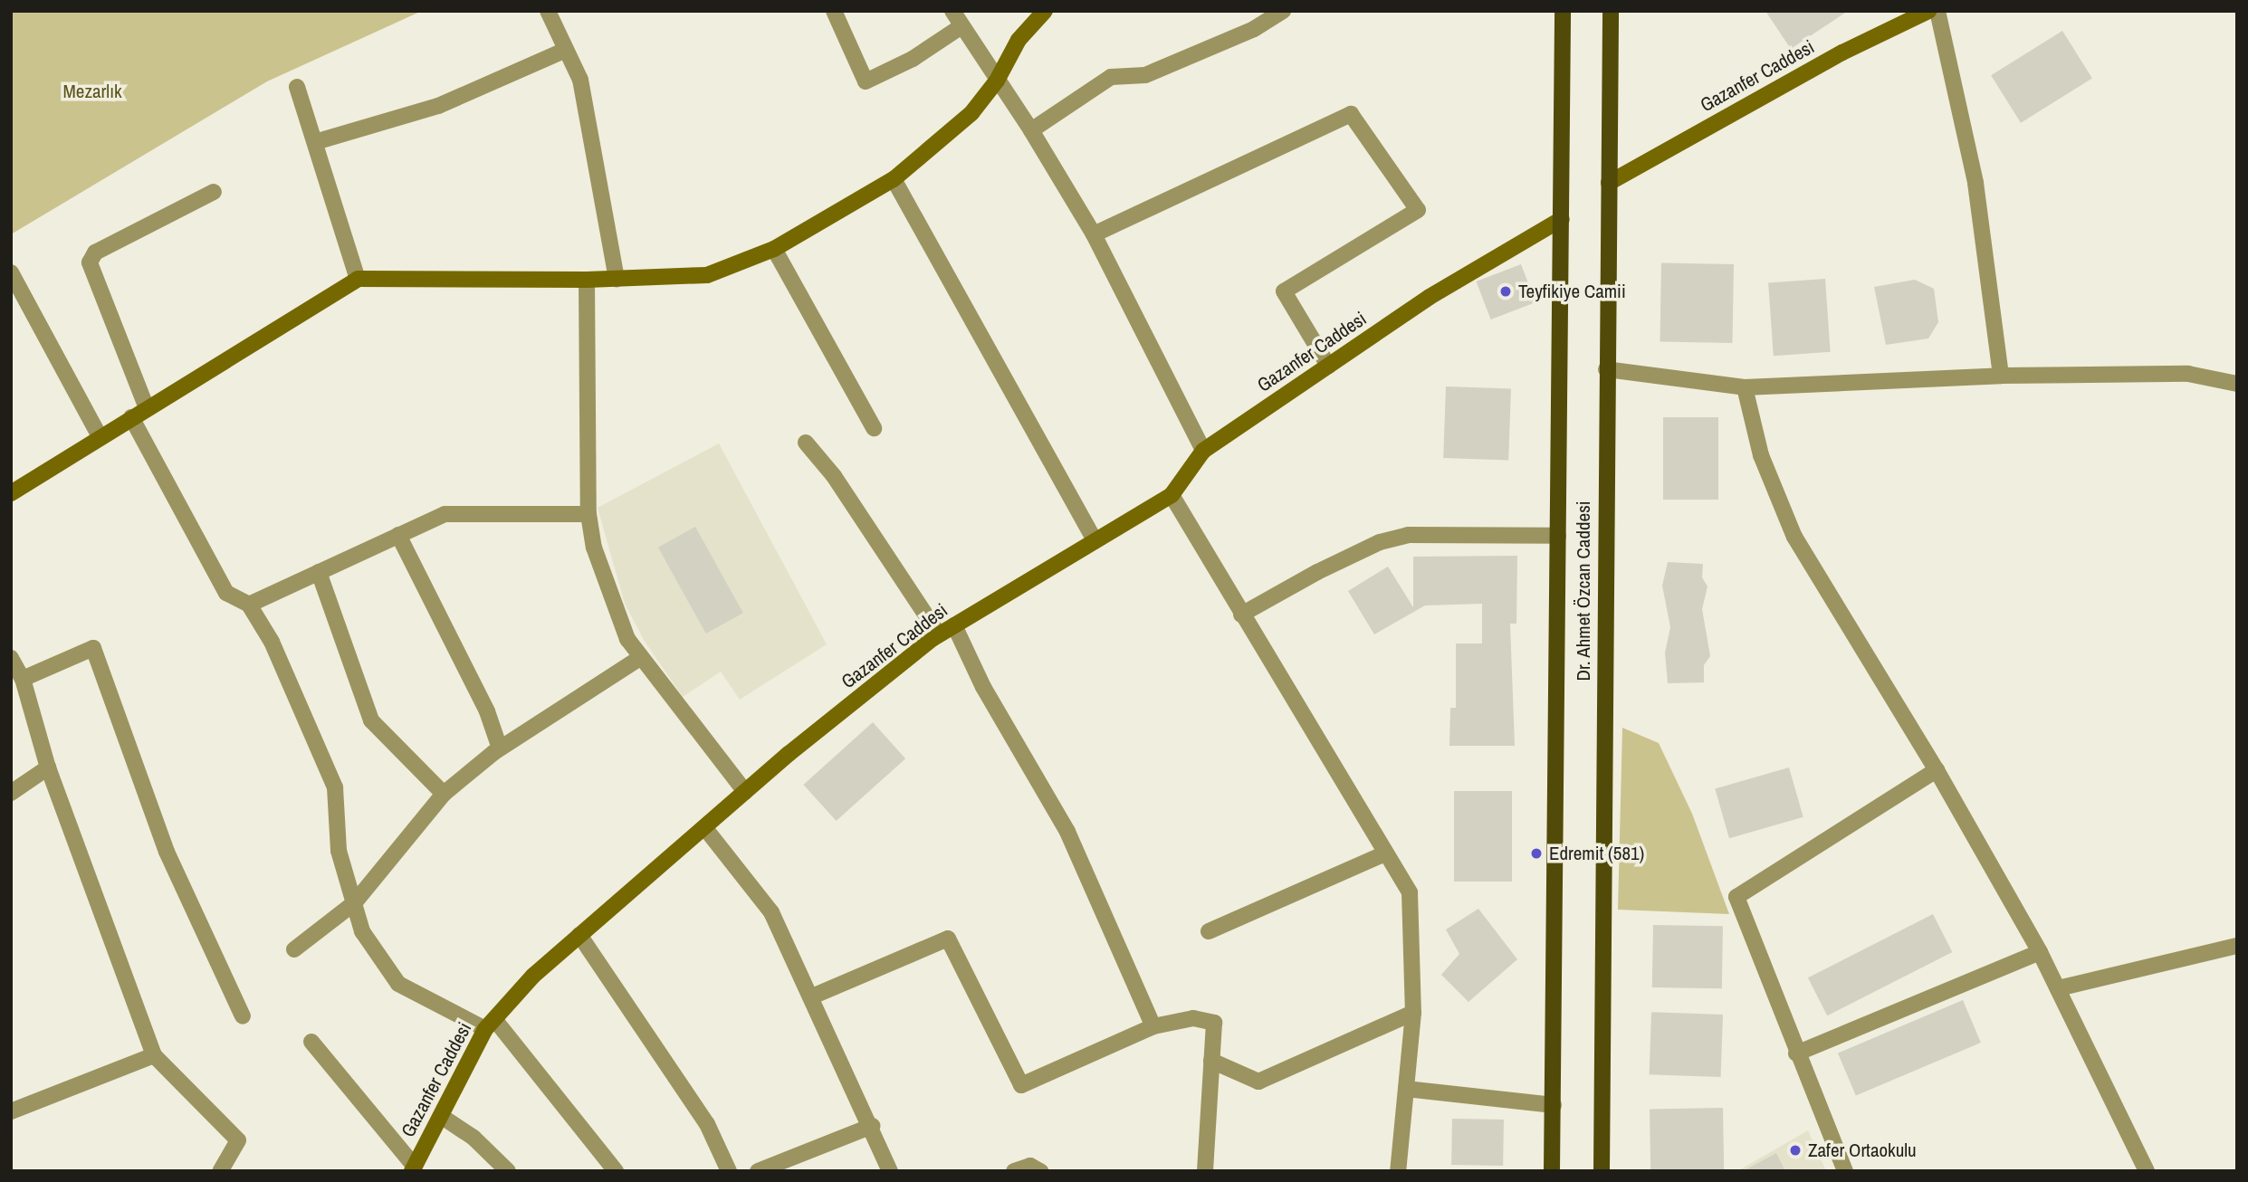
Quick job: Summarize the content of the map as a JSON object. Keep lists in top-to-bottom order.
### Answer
{
  "streets": {
    "main road": ["Dr. Ahmet Özcan Caddesi"],
    "street": ["Gazanfer Caddesi"]
  },
  "crossings": [
    ["Gazanfer Caddesi", "Dr. Ahmet Özcan Caddesi"]
  ],
  "parks": ["Mezarlık"],
  "places": ["Teyfikiye Camii", "Edremit (581)", "Zafer Ortaokulu"]
}
